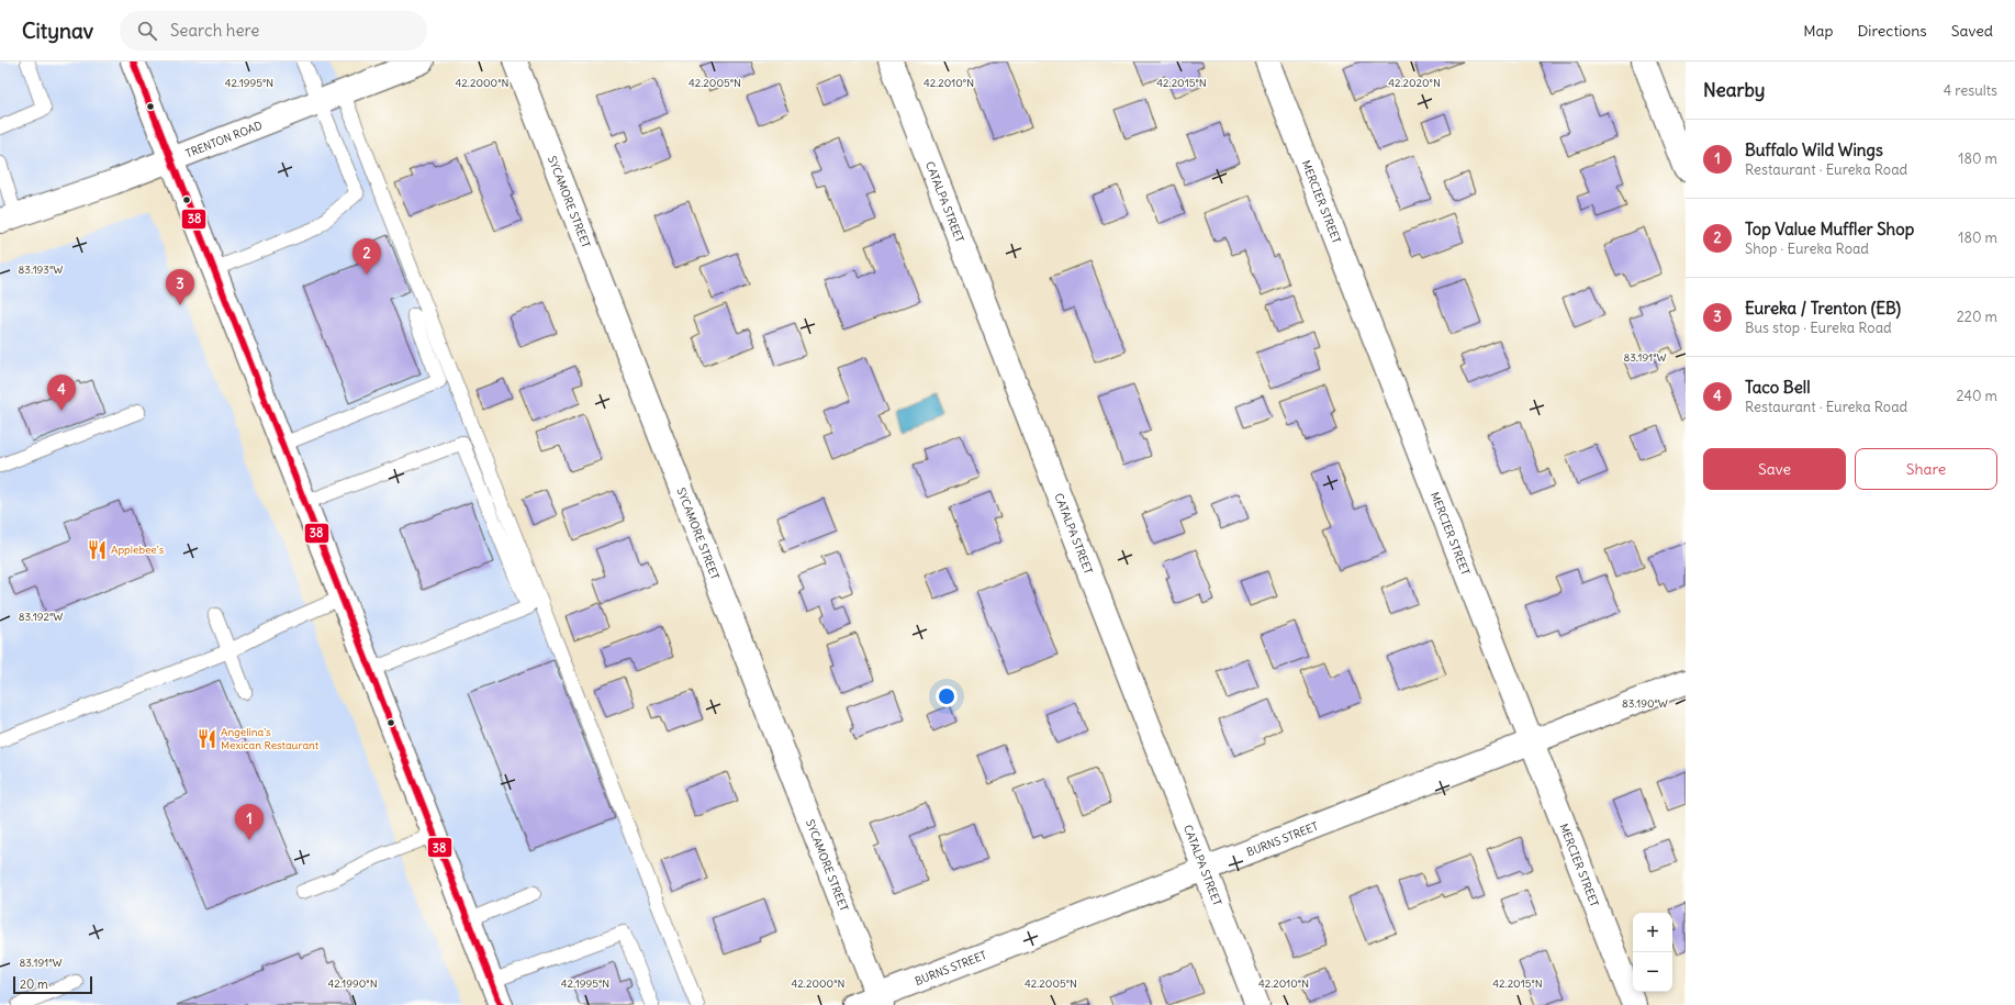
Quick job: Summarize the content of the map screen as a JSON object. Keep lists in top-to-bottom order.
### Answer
{
  "streets": {
    "street": [
      "TRENTON ROAD",
      "CATALPA STREET",
      "SYCAMORE STREET",
      "MERCIER STREET",
      "BURNS STREET"
    ]
  },
  "crossings": [
    ["CATALPA STREET", "BURNS STREET"],
    ["SYCAMORE STREET", "BURNS STREET"],
    ["MERCIER STREET", "BURNS STREET"]
  ],
  "places": {
    "restaurant": ["Applebee's", "Angelina's Mexican Restaurant"]
  },
  "lines": ["transit line 38"],
  "scale_bar": "20 m",
  "page": {
    "header": "Citynav",
    "search": "Search here",
    "nav": ["Map", "Directions", "Saved"],
    "heading": ["Nearby", "4 results"],
    "list": [
      {
        "mark": "1",
        "name": "Buffalo Wild Wings",
        "note": "Restaurant · Eureka Road",
        "value": "180 m"
      },
      {
        "mark": "2",
        "name": "Top Value Muffler Shop",
        "note": "Shop · Eureka Road",
        "value": "180 m"
      },
      {
        "mark": "3",
        "name": "Eureka / Trenton (EB)",
        "note": "Bus stop · Eureka Road",
        "value": "220 m"
      },
      {
        "mark": "4",
        "name": "Taco Bell",
        "note": "Restaurant · Eureka Road",
        "value": "240 m"
      }
    ],
    "pins": [
      "2",
      "3",
      "4",
      "1"
    ],
    "buttons": ["Save", "Share"],
    "map_buttons": ["+", "−"],
    "scale": "20 m"
  },
  "coordinates": [
    "42.2020°N",
    "42.1995°N",
    "42.2000°N",
    "42.2005°N",
    "42.2010°N",
    "42.2015°N",
    "83.193°W",
    "83.191°W",
    "83.192°W",
    "83.190°W",
    "42.1990°N"
  ]
}
